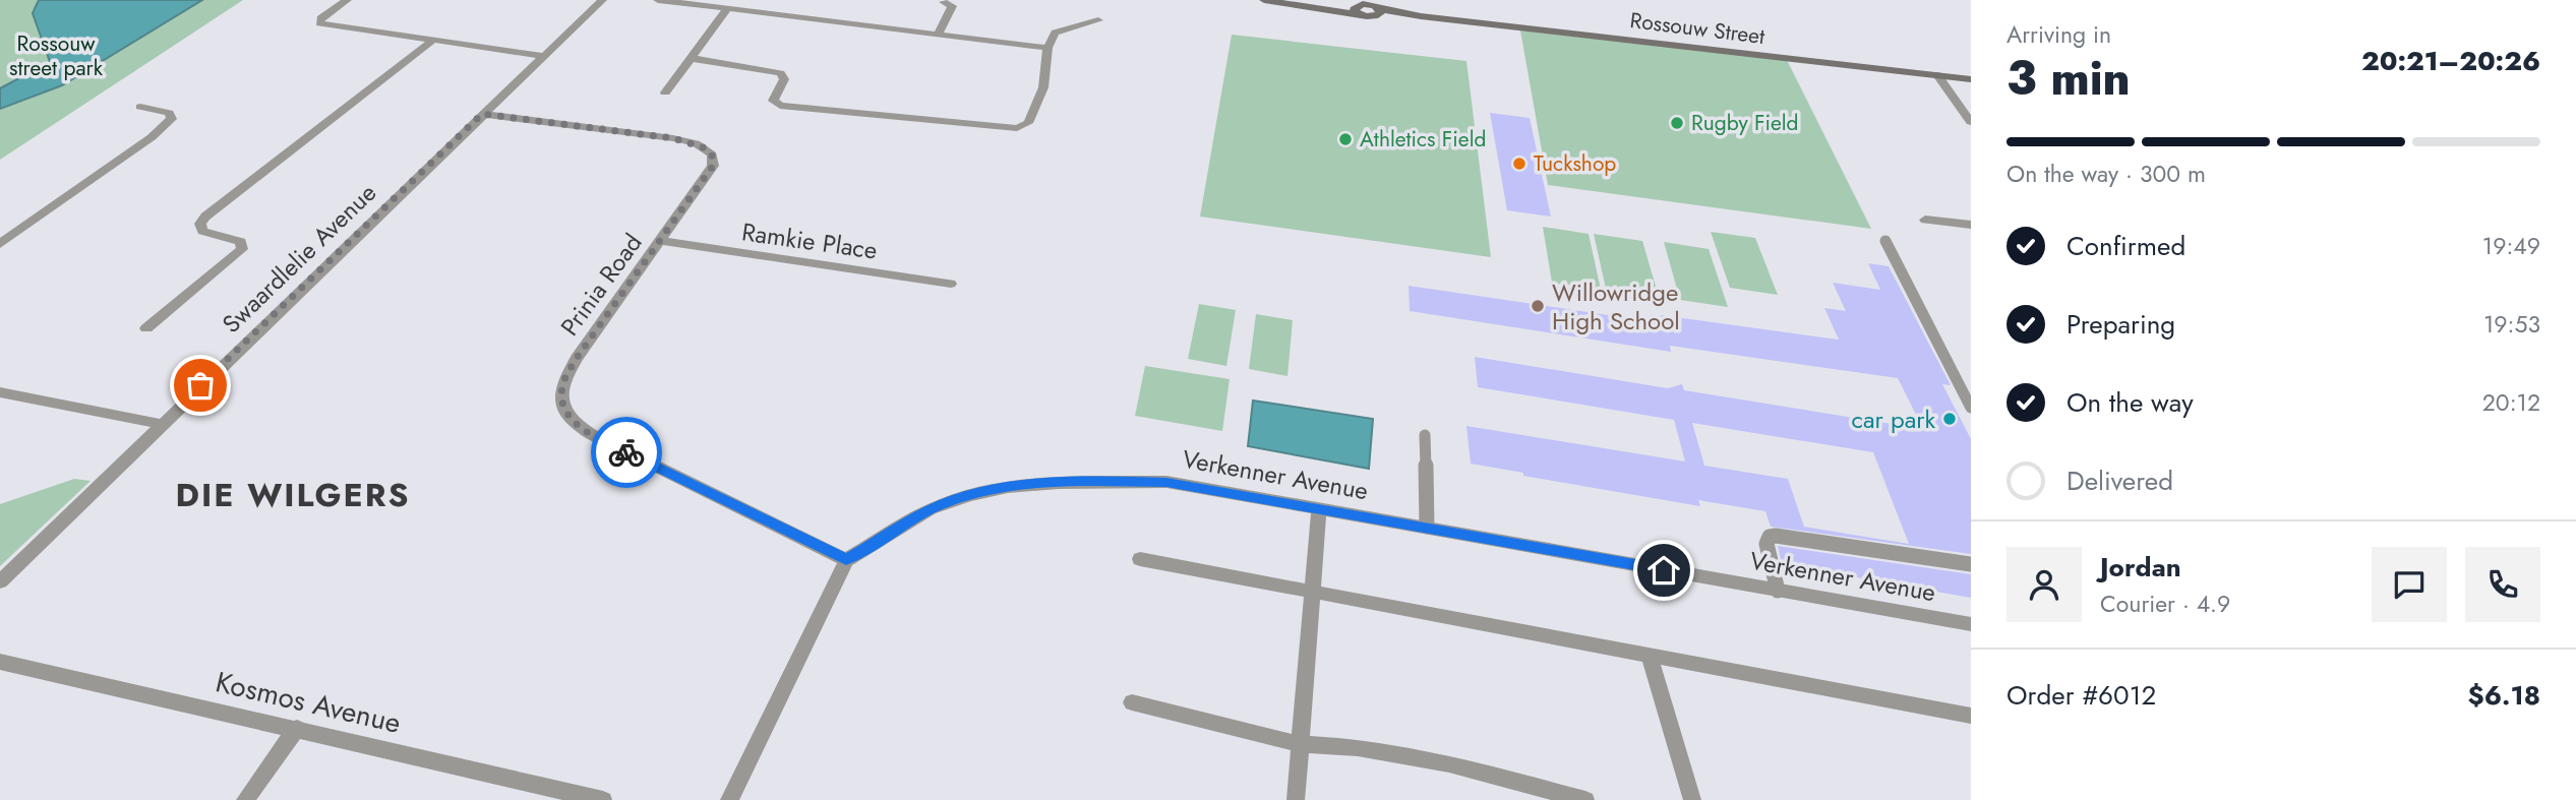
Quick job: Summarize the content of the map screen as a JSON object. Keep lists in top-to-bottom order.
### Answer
{
  "streets": {
    "main road": ["Rossouw Street"],
    "street": [
      "Ramkie Place",
      "Swaardlelie Avenue",
      "Prinia Road",
      "Verkenner Avenue",
      "Kosmos Avenue"
    ]
  },
  "crossings": [
    ["Ramkie Place", "Prinia Road"],
    ["Swaardlelie Avenue", "Prinia Road"],
    ["Prinia Road", "Verkenner Avenue"]
  ],
  "districts": ["DIE WILGERS"],
  "parks": ["Rossouw street park"],
  "places": [
    "Rugby Field",
    "Athletics Field",
    "Tuckshop",
    "Willowridge High School",
    "car park"
  ],
  "page": {
    "heading": ["3 min", "Arriving in", "20:21–20:26"],
    "panel": [
      "Jordan",
      "Courier · 4.9",
      "Order #6012",
      "$6.18"
    ],
    "bar": "On the way · 300 m",
    "list": [
      ["Confirmed", "19:49"],
      ["Preparing", "19:53"],
      ["On the way", "20:12"],
      "Delivered"
    ]
  }
}
